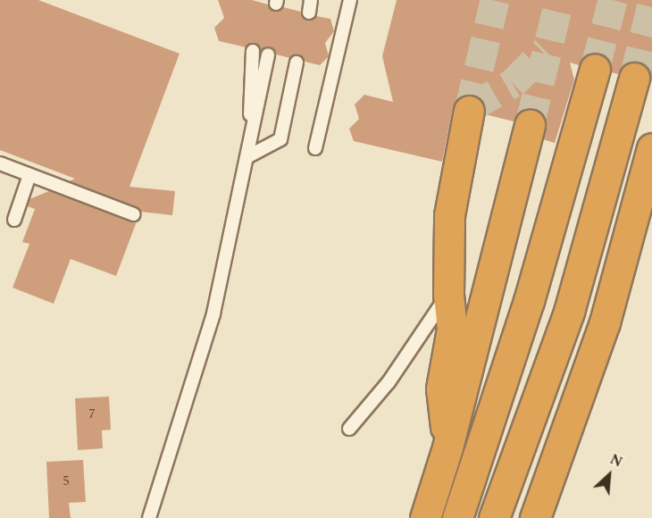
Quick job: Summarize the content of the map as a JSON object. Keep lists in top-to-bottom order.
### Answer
{
  "house_numbers": ["7", "5"],
  "north": "top right"
}
